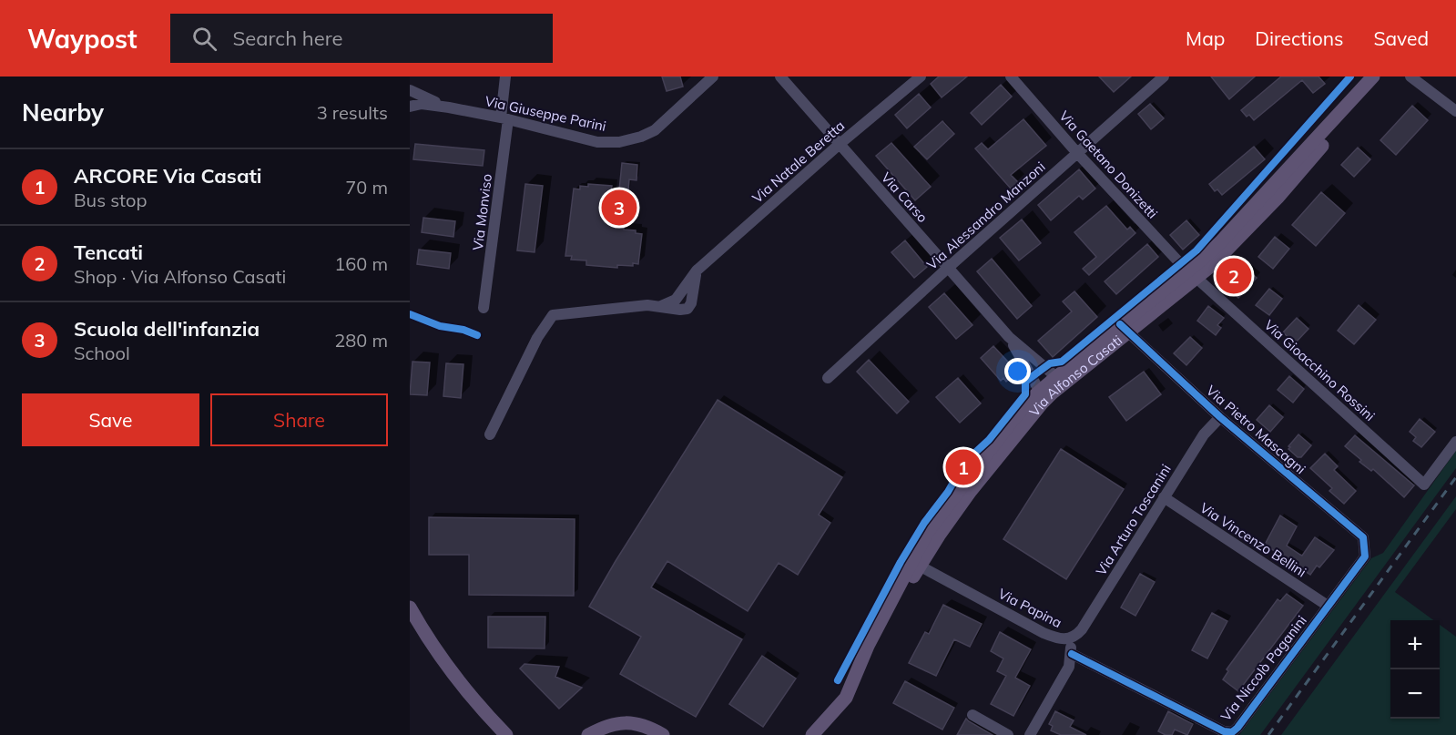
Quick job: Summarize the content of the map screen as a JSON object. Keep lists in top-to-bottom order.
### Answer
{
  "streets": {
    "main road": ["Via Alfonso Casati"],
    "street": [
      "Via Giuseppe Parini",
      "Via Natale Beretta",
      "Via Gaetano Donizetti",
      "Via Carso",
      "Via Monviso",
      "Via Alessandro Manzoni",
      "Via Gioacchino Rossini",
      "Via Pietro Mascagni",
      "Via Arturo Toscanini",
      "Via Vincenzo Bellini",
      "Via Papina",
      "Via Niccolò Paganini"
    ]
  },
  "crossings": [
    ["Via Giuseppe Parini", "Via Monviso"],
    ["Via Natale Beretta", "Via Carso"],
    ["Via Gaetano Donizetti", "Via Alessandro Manzoni"],
    ["Via Gaetano Donizetti", "Via Gioacchino Rossini"],
    ["Via Gaetano Donizetti", "Via Alfonso Casati"],
    ["Via Carso", "Via Alessandro Manzoni"],
    ["Via Carso", "Via Alfonso Casati"],
    ["Via Gioacchino Rossini", "Via Alfonso Casati"],
    ["Via Alfonso Casati", "Via Pietro Mascagni"],
    ["Via Alfonso Casati", "Via Papina"],
    ["Via Pietro Mascagni", "Via Arturo Toscanini"],
    ["Via Pietro Mascagni", "Via Niccolò Paganini"],
    ["Via Arturo Toscanini", "Via Vincenzo Bellini"],
    ["Via Arturo Toscanini", "Via Papina"],
    ["Via Vincenzo Bellini", "Via Niccolò Paganini"],
    ["Via Papina", "Via Niccolò Paganini"]
  ],
  "page": {
    "header": "Waypost",
    "search": "Search here",
    "nav": ["Map", "Directions", "Saved"],
    "heading": ["Nearby", "3 results"],
    "list": [
      {
        "mark": "1",
        "name": "ARCORE Via Casati",
        "note": "Bus stop",
        "value": "70 m"
      },
      {
        "mark": "2",
        "name": "Tencati",
        "note": "Shop · Via Alfonso Casati",
        "value": "160 m"
      },
      {
        "mark": "3",
        "name": "Scuola dell'infanzia",
        "note": "School",
        "value": "280 m"
      }
    ],
    "pins": ["3", "2", "1"],
    "buttons": ["Save", "Share"],
    "map_buttons": ["+", "−"]
  }
}
